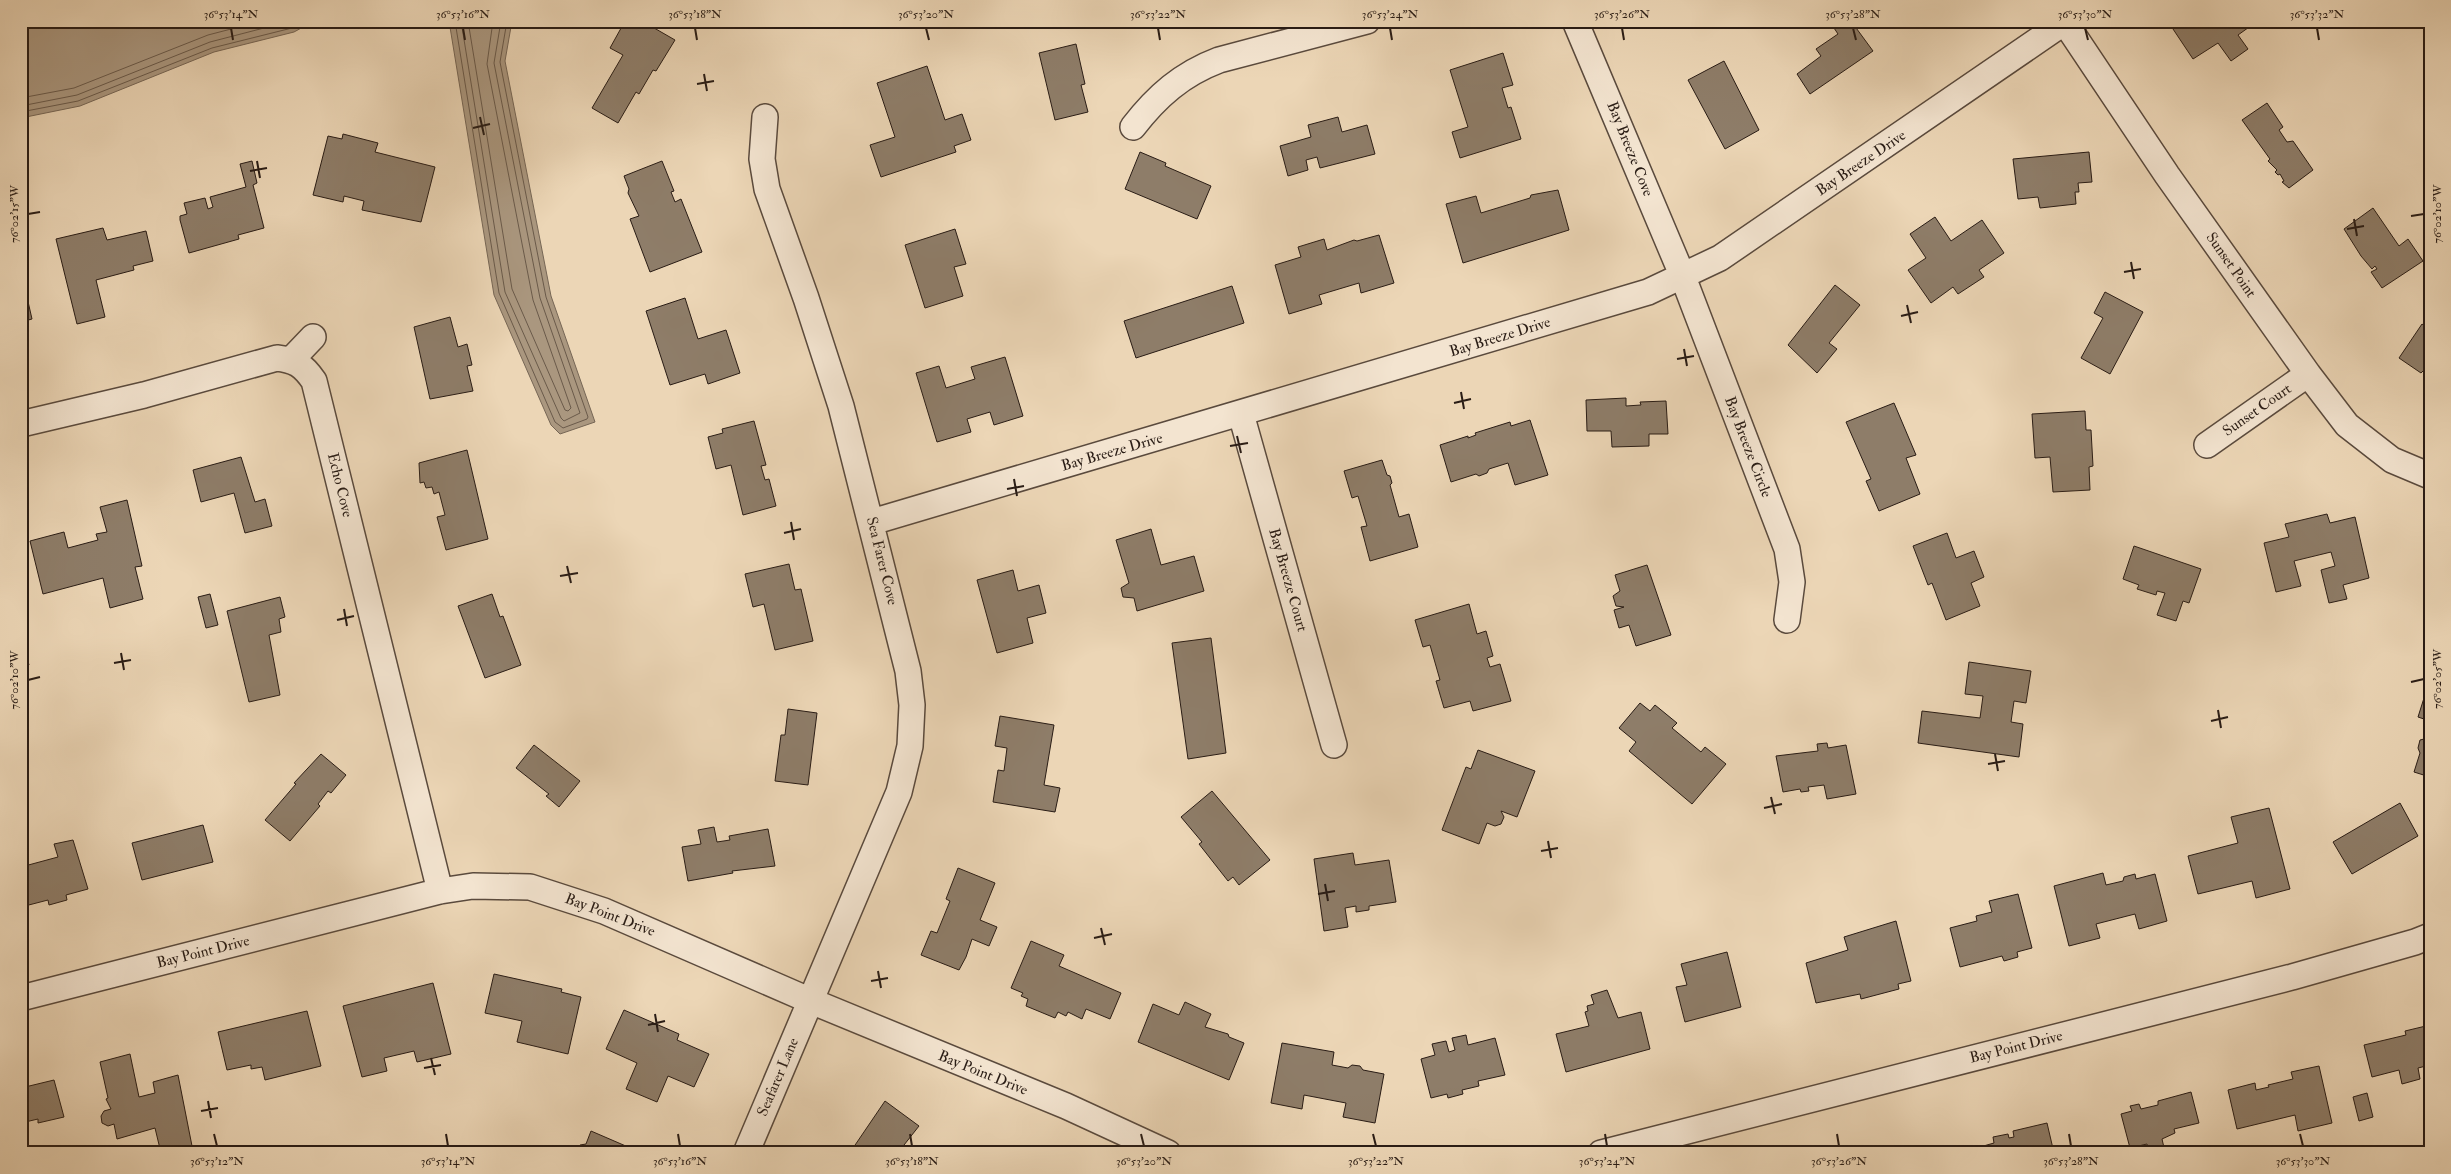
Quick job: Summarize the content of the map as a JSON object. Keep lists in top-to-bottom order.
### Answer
{
  "streets": {
    "street": [
      "Bay Breeze Cove",
      "Bay Breeze Drive",
      "Sunset Point",
      "Sunset Court",
      "Bay Breeze Circle",
      "Echo Cove",
      "Sea Farer Cove",
      "Bay Breeze Court",
      "Bay Point Drive",
      "Seafarer Lane"
    ]
  },
  "crossings": [
    ["Bay Breeze Cove", "Bay Breeze Drive"],
    ["Bay Breeze Cove", "Bay Breeze Circle"],
    ["Bay Breeze Drive", "Sunset Point"],
    ["Bay Breeze Drive", "Bay Breeze Circle"],
    ["Bay Breeze Drive", "Sea Farer Cove"],
    ["Bay Breeze Drive", "Bay Breeze Court"],
    ["Sunset Point", "Sunset Court"],
    ["Echo Cove", "Bay Point Drive"],
    ["Sea Farer Cove", "Bay Point Drive"],
    ["Sea Farer Cove", "Seafarer Lane"],
    ["Bay Point Drive", "Seafarer Lane"]
  ],
  "coordinates": [
    "36°53'14\"N",
    "36°53'16\"N",
    "36°53'18\"N",
    "36°53'20\"N",
    "36°53'22\"N",
    "36°53'24\"N",
    "36°53'26\"N",
    "36°53'28\"N",
    "36°53'30\"N",
    "36°53'32\"N",
    "76°02'10\"W",
    "76°02'15\"W",
    "76°02'05\"W",
    "36°53'12\"N"
  ]
}
